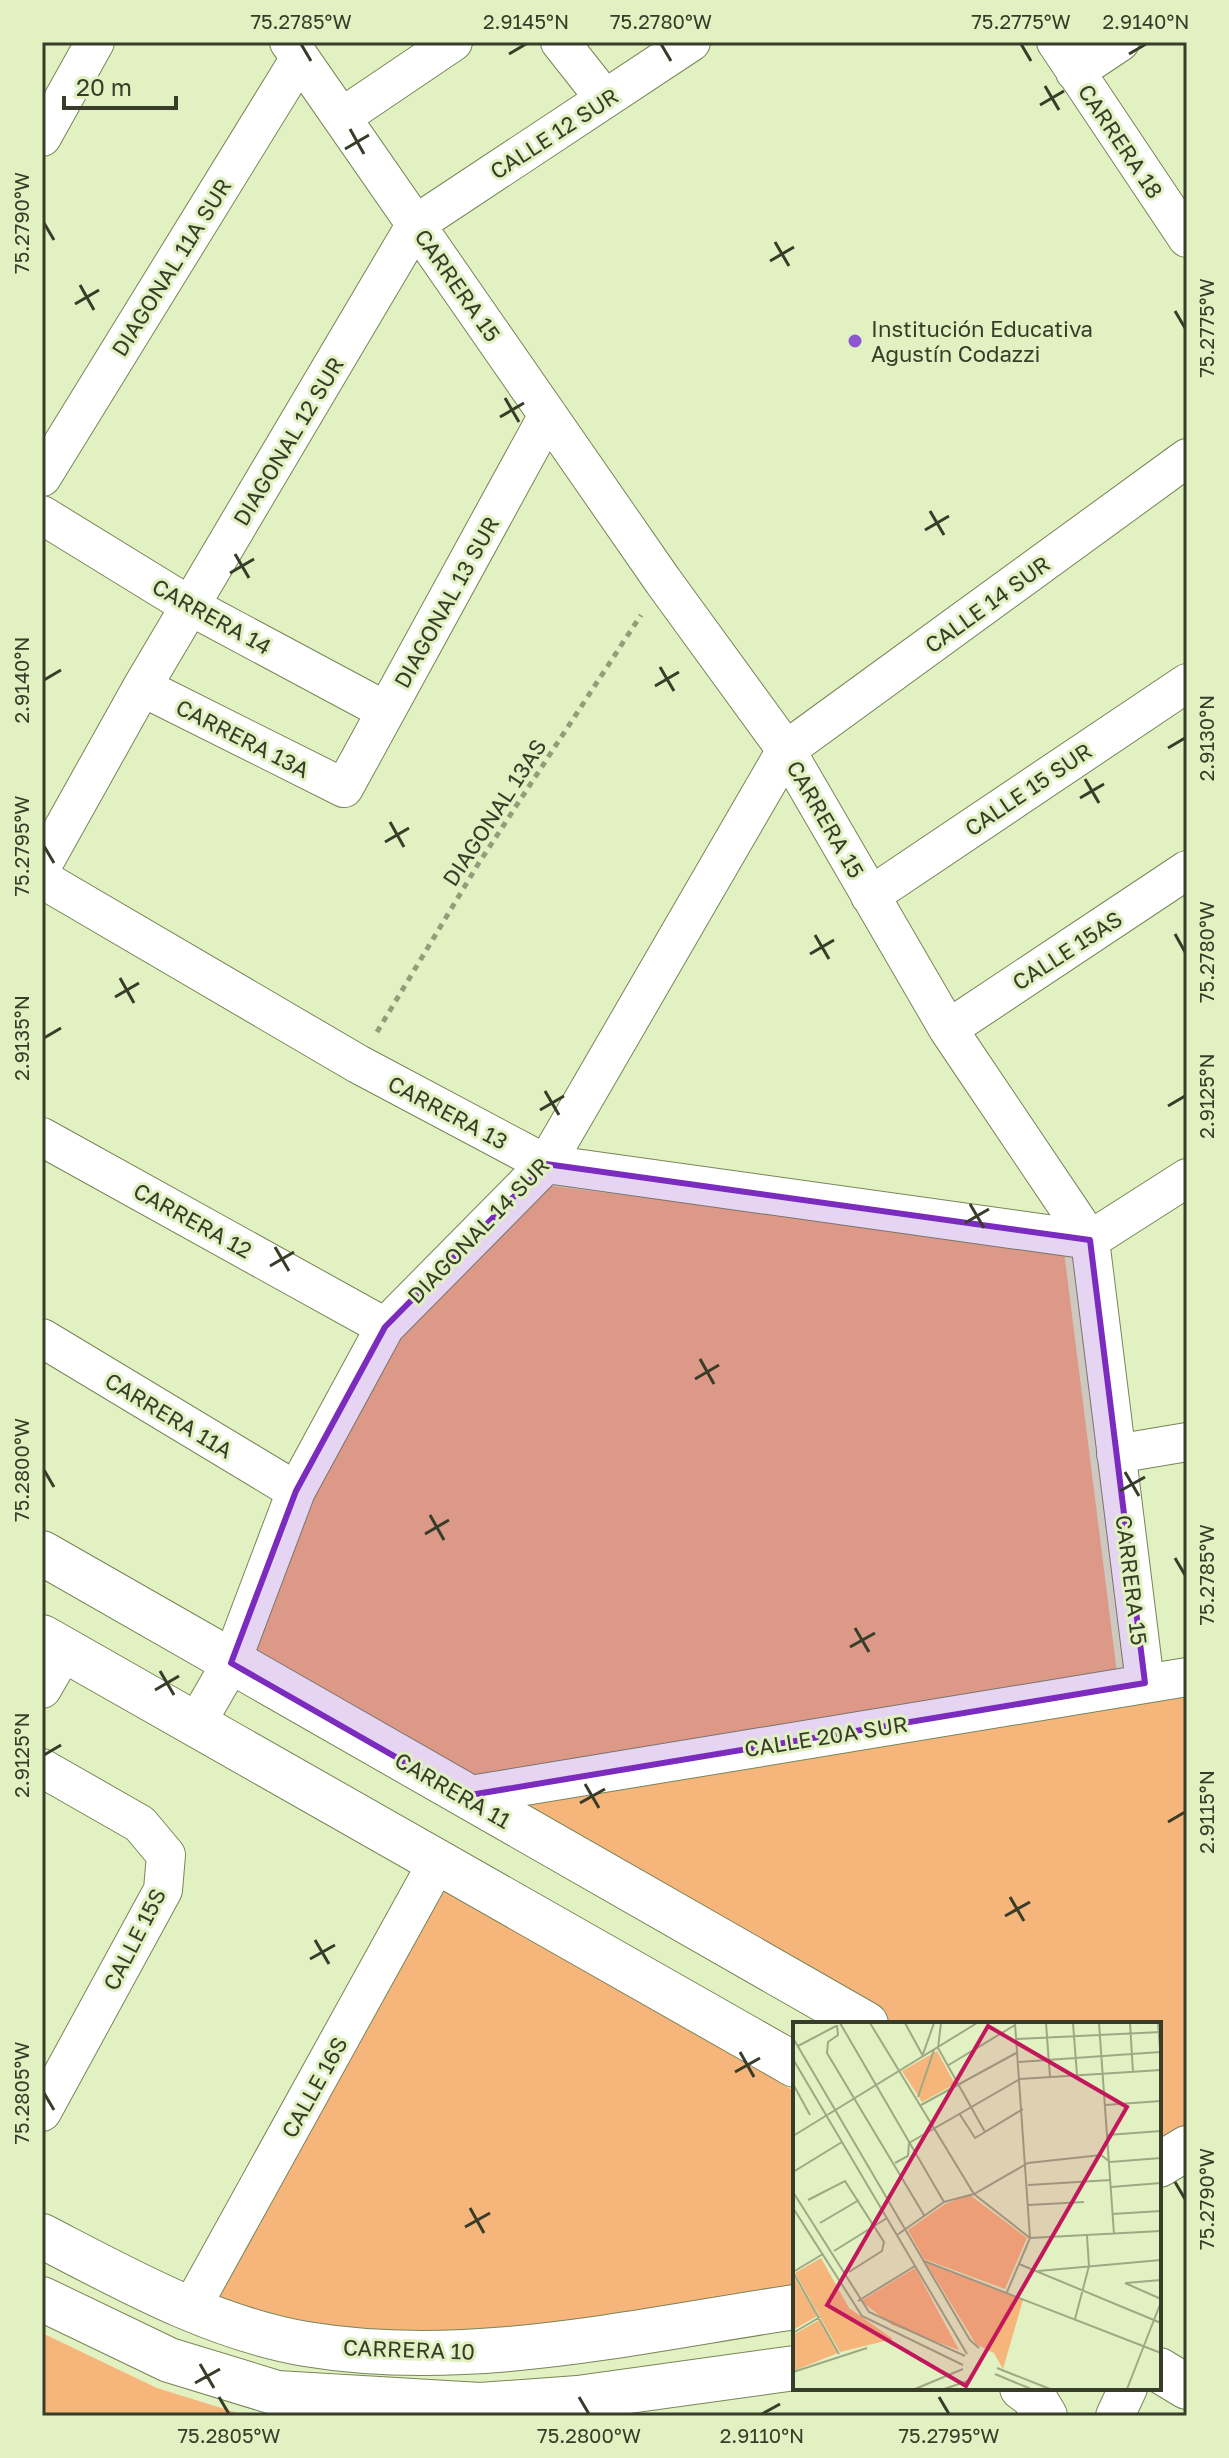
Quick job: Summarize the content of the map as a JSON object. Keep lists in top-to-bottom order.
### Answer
{
  "streets": {
    "main road": ["CARRERA 11", "CARRERA 10"],
    "street": [
      "CALLE 12 SUR",
      "CARRERA 18",
      "DIAGONAL 11A SUR",
      "CARRERA 15",
      "DIAGONAL 12 SUR",
      "DIAGONAL 13 SUR",
      "CALLE 14 SUR",
      "CARRERA 14",
      "CARRERA 13A",
      "CALLE 15 SUR",
      "CALLE 15AS",
      "CARRERA 13",
      "CARRERA 12",
      "DIAGONAL 14 SUR",
      "CARRERA 11A",
      "CALLE 20A SUR",
      "CALLE 15S",
      "CALLE 16S"
    ],
    "path": ["DIAGONAL 13AS"]
  },
  "crossings": [
    ["CALLE 12 SUR", "CARRERA 15"],
    ["CALLE 12 SUR", "DIAGONAL 12 SUR"],
    ["DIAGONAL 11A SUR", "CARRERA 15"],
    ["CARRERA 15", "DIAGONAL 12 SUR"],
    ["CARRERA 15", "DIAGONAL 13 SUR"],
    ["CARRERA 15", "CALLE 14 SUR"],
    ["CARRERA 15", "CALLE 15 SUR"],
    ["CARRERA 15", "DIAGONAL 13AS"],
    ["CARRERA 15", "CALLE 15AS"],
    ["CARRERA 15", "CARRERA 13"],
    ["CARRERA 15", "DIAGONAL 14 SUR"],
    ["CARRERA 15", "CALLE 20A SUR"],
    ["DIAGONAL 12 SUR", "CARRERA 14"],
    ["DIAGONAL 12 SUR", "CARRERA 13A"],
    ["DIAGONAL 13 SUR", "CARRERA 14"],
    ["DIAGONAL 13 SUR", "CARRERA 13A"],
    ["CALLE 14 SUR", "DIAGONAL 14 SUR"],
    ["DIAGONAL 13AS", "CARRERA 13"],
    ["CARRERA 13", "DIAGONAL 14 SUR"],
    ["CARRERA 12", "DIAGONAL 14 SUR"],
    ["DIAGONAL 14 SUR", "CARRERA 11A"],
    ["DIAGONAL 14 SUR", "CARRERA 11"],
    ["CALLE 20A SUR", "CARRERA 11"],
    ["CALLE 16S", "CARRERA 10"]
  ],
  "places": ["Institución Educativa Agustín Codazzi"],
  "scale_bar": "20 m",
  "coordinates": [
    "75.2785°W",
    "2.9145°N",
    "75.2780°W",
    "75.2775°W",
    "2.9140°N",
    "75.2790°W",
    "2.9130°N",
    "75.2795°W",
    "2.9135°N",
    "2.9125°N",
    "75.2800°W",
    "2.9115°N",
    "75.2805°W",
    "2.9110°N"
  ]
}
